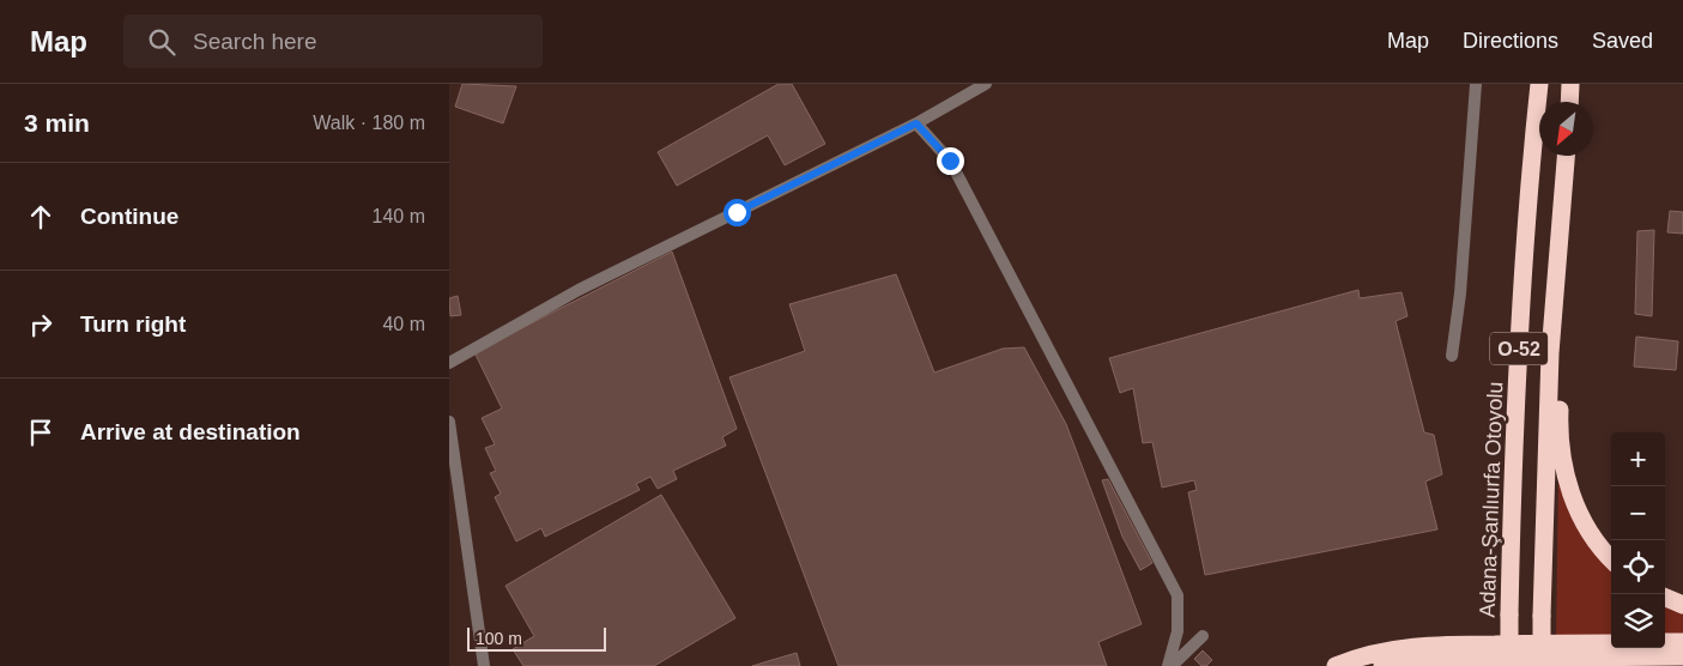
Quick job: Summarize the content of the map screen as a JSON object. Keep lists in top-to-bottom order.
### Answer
{
  "streets": {
    "highway": ["O-52", "Adana-Şanlıurfa Otoyolu"]
  },
  "scale_bar": "100 m",
  "north": "bottom left",
  "page": {
    "header": "Map",
    "search": "Search here",
    "nav": ["Map", "Directions", "Saved"],
    "heading": ["3 min", "Walk · 180 m"],
    "list": [
      ["Continue", "140 m"],
      ["Turn right", "40 m"],
      "Arrive at destination"
    ],
    "map_buttons": ["+", "−"],
    "scale": "100 m"
  }
}
